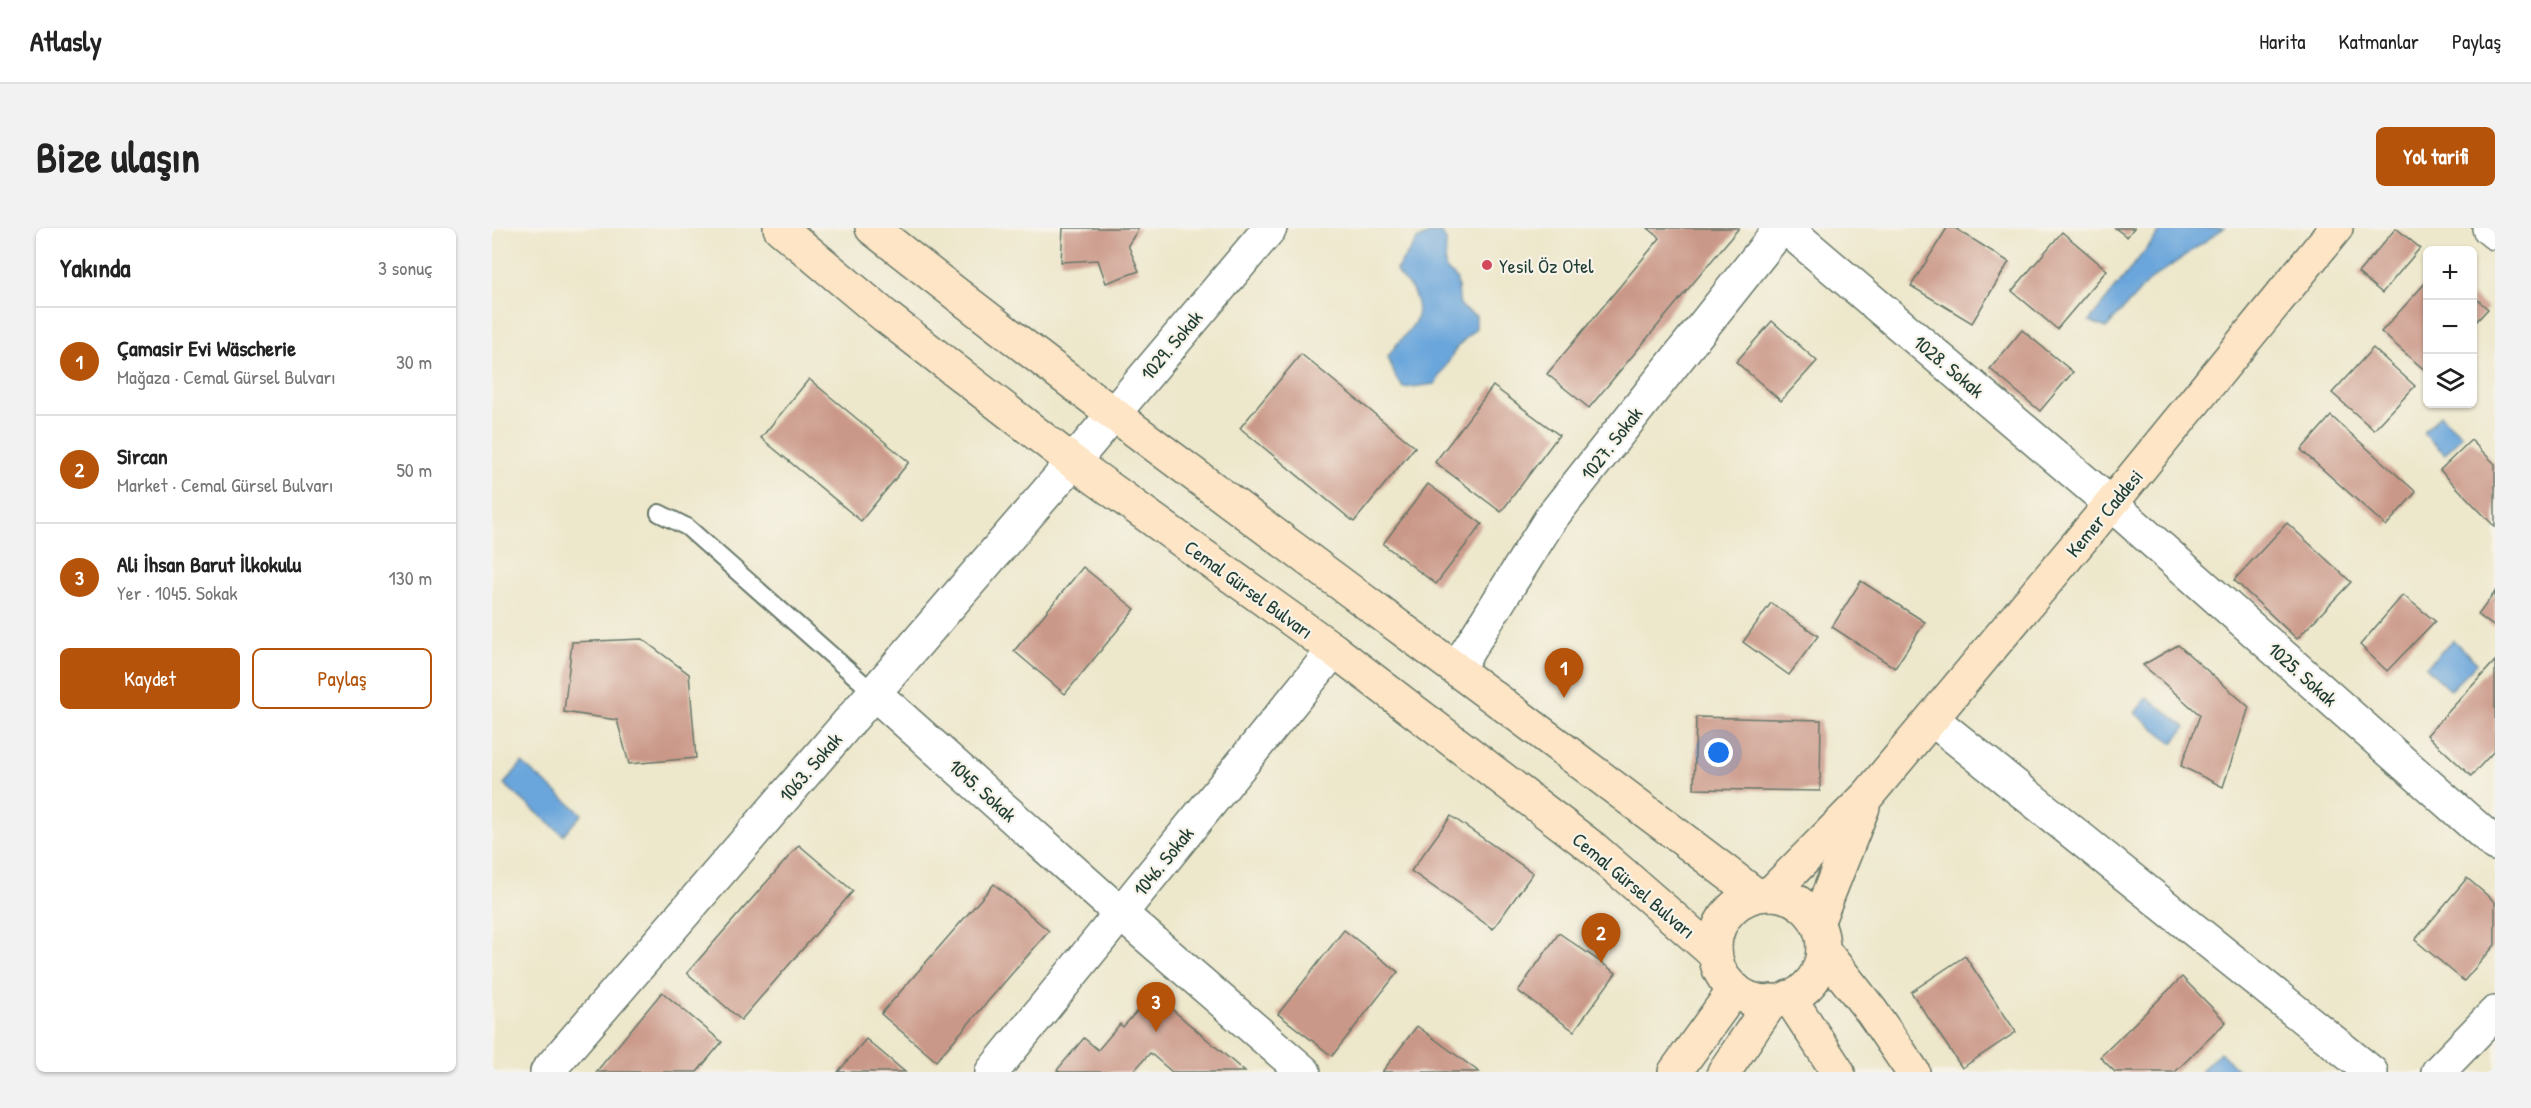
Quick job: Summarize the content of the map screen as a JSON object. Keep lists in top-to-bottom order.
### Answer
{
  "streets": {
    "main road": ["Kemer Caddesi", "Cemal Gürsel Bulvarı"],
    "street": [
      "1029. Sokak",
      "1028. Sokak",
      "1027. Sokak",
      "1025. Sokak",
      "1063. Sokak",
      "1045. Sokak",
      "1046. Sokak"
    ]
  },
  "crossings": [
    ["1029. Sokak", "Cemal Gürsel Bulvarı"],
    ["1029. Sokak", "1063. Sokak"],
    ["1028. Sokak", "Kemer Caddesi"],
    ["1028. Sokak", "1025. Sokak"],
    ["Kemer Caddesi", "1025. Sokak"],
    ["Cemal Gürsel Bulvarı", "1063. Sokak"],
    ["Cemal Gürsel Bulvarı", "1046. Sokak"],
    ["1063. Sokak", "1045. Sokak"],
    ["1045. Sokak", "1046. Sokak"]
  ],
  "places": ["Yesil Öz Otel"],
  "page": {
    "header": "Atlasly",
    "nav": ["Harita", "Katmanlar", "Paylaş"],
    "buttons": [
      "Yol tarifi",
      ["Kaydet", "Paylaş"]
    ],
    "title": "Bize ulaşın",
    "heading": ["Yakında", "3 sonuç"],
    "map_buttons": ["+", "−"],
    "list": [
      {
        "mark": "1",
        "name": "Çamasir Evi Wäscherie",
        "note": "Mağaza · Cemal Gürsel Bulvarı",
        "value": "30 m"
      },
      {
        "mark": "2",
        "name": "Sircan",
        "note": "Market · Cemal Gürsel Bulvarı",
        "value": "50 m"
      },
      {
        "mark": "3",
        "name": "Ali İhsan Barut İlkokulu",
        "note": "Yer · 1045. Sokak",
        "value": "130 m"
      }
    ],
    "pins": ["1", "2", "3"]
  }
}
